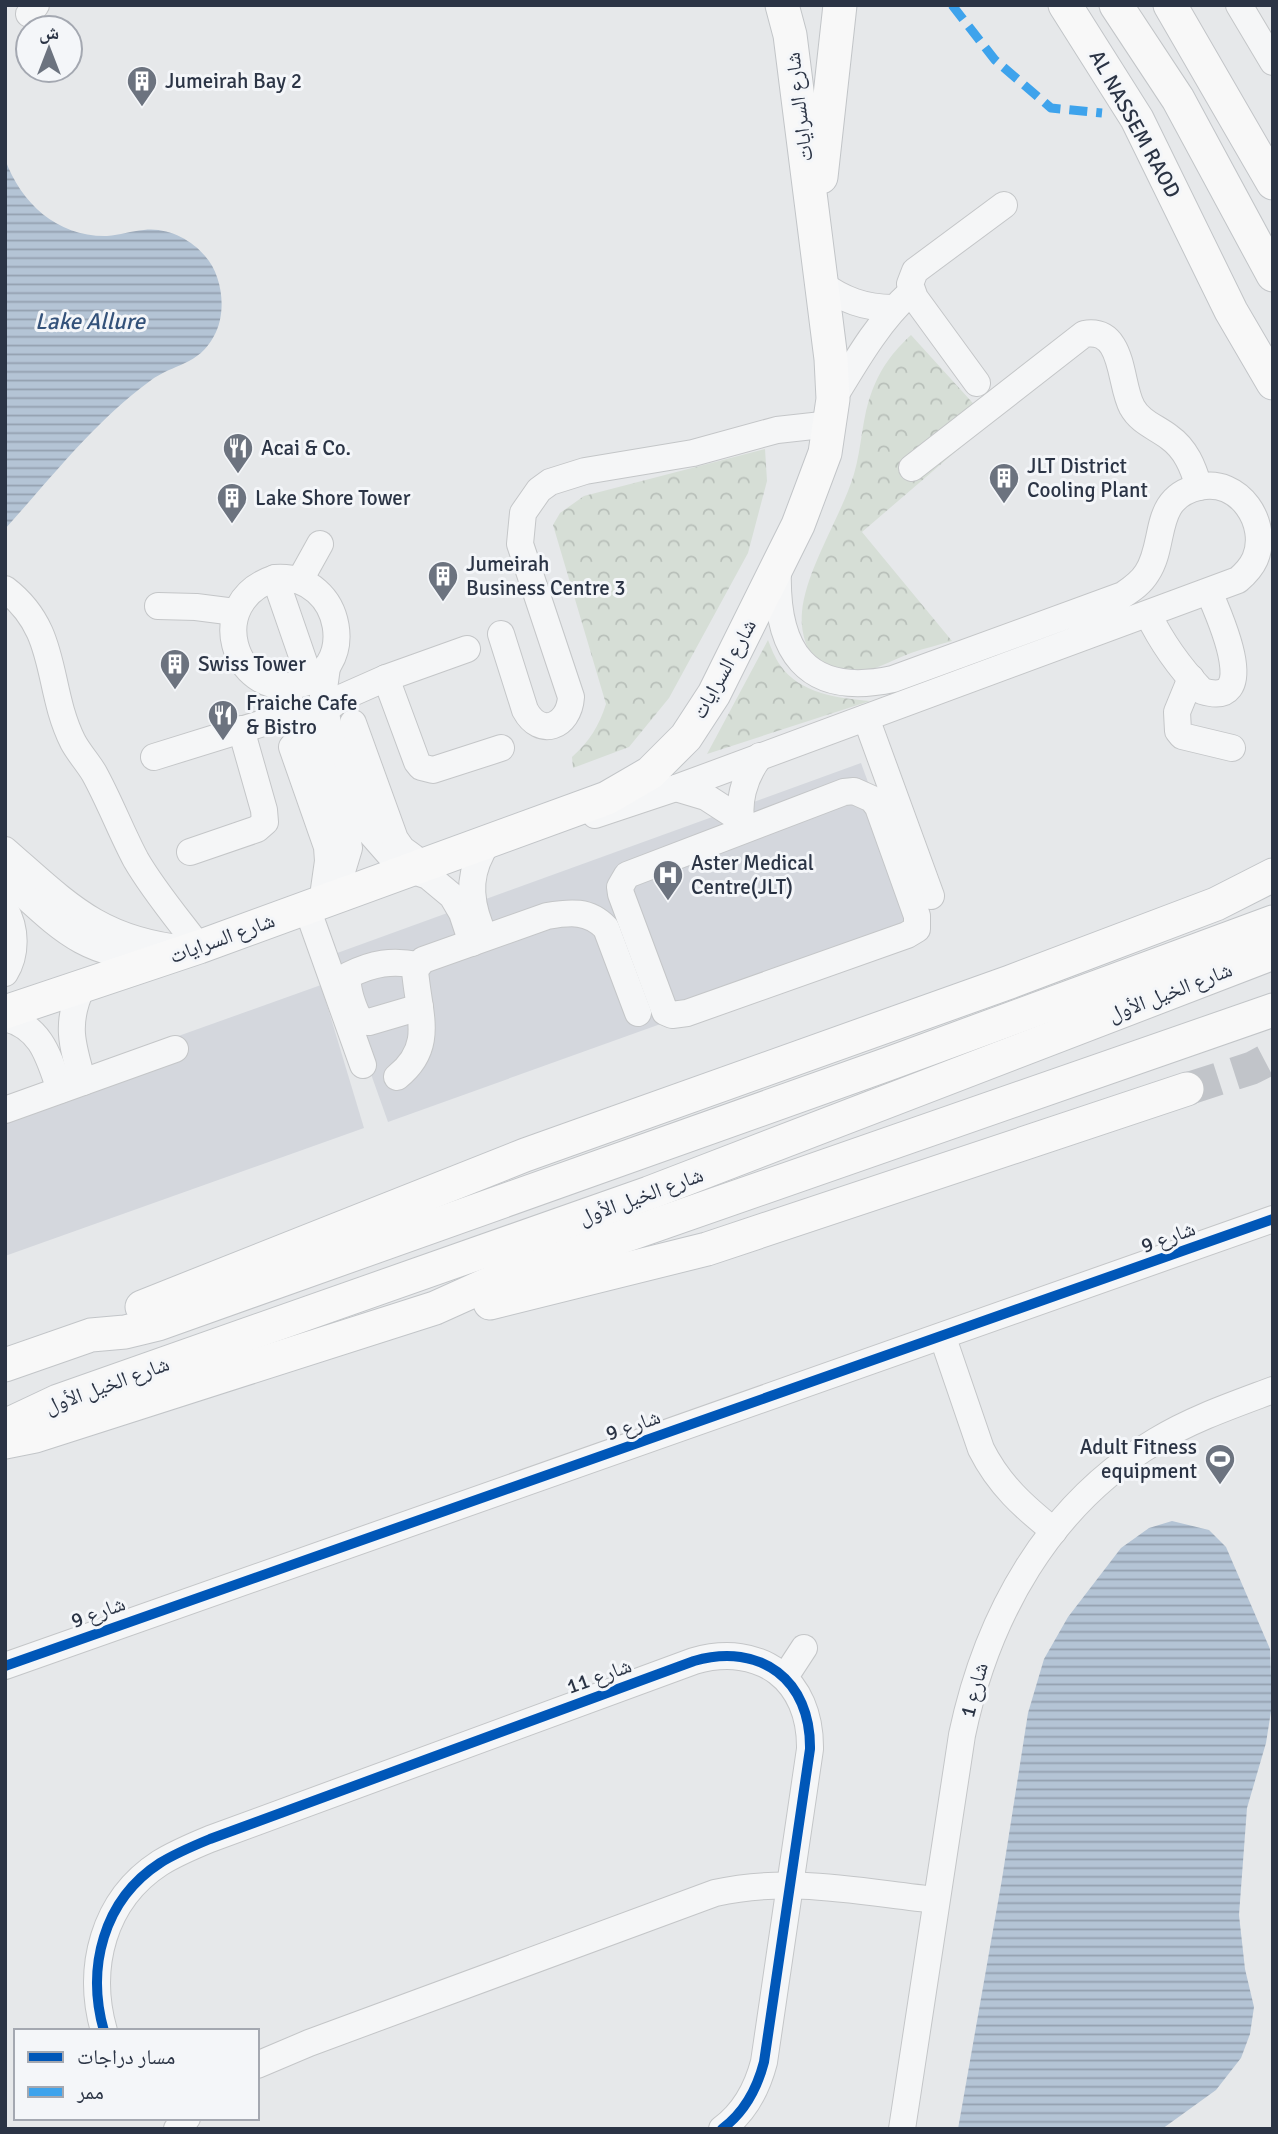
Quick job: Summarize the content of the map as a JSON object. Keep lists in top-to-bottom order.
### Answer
{
  "streets": {
    "main road": ["شارع السرايات", "AL NASSEM RAOD", "شارع الخيل الأول"],
    "street": ["شارع 9", "شارع 11", "شارع 1"]
  },
  "water": ["Lake Allure"],
  "places": {
    "building": [
      "Jumeirah Bay 2",
      "JLT District Cooling Plant",
      "Lake Shore Tower",
      "Jumeirah Business Centre 3",
      "Swiss Tower"
    ],
    "restaurant": ["Acai & Co.", "Fraiche Cafe & Bistro"],
    "hospital": ["Aster Medical Centre(JLT)"],
    "sports": ["Adult Fitness equipment"]
  },
  "legend": ["مسار دراجات", "ممر"],
  "north": "top"
}
